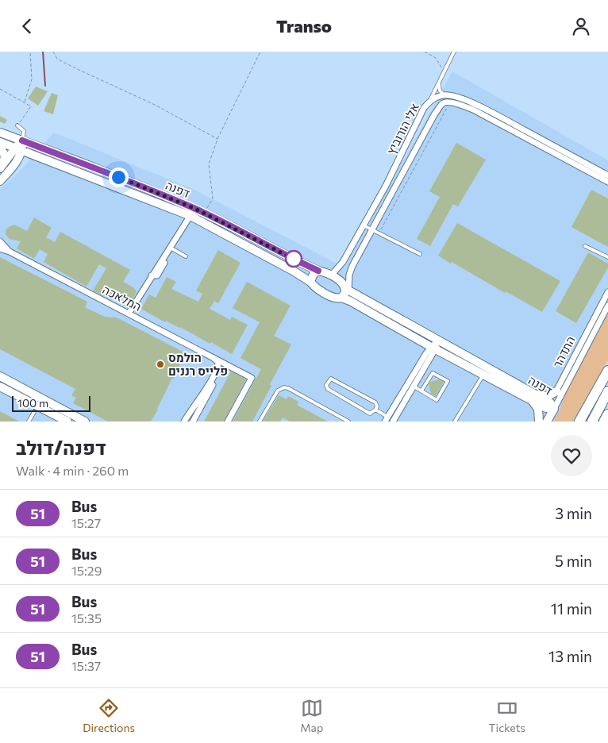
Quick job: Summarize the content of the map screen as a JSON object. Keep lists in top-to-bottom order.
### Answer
{
  "streets": {
    "street": [
      "אלי הורוביץ",
      "דפנה",
      "המלאכה",
      "התדהר"
    ]
  },
  "crossings": [
    ["אלי הורוביץ", "דפנה"],
    ["דפנה", "התדהר"]
  ],
  "places": ["הולמס פלייס רננים"],
  "lines": ["bus line 51"],
  "scale_bar": "100 m",
  "page": {
    "header": "Transo",
    "scale": "100 m",
    "heading": ["דפנה/דולב", "Walk · 4 min · 260 m"],
    "list": [
      {
        "mark": "51",
        "name": "Bus",
        "note": "15:27",
        "value": "3 min"
      },
      {
        "mark": "51",
        "name": "Bus",
        "note": "15:29",
        "value": "5 min"
      },
      {
        "mark": "51",
        "name": "Bus",
        "note": "15:35",
        "value": "11 min"
      },
      {
        "mark": "51",
        "name": "Bus",
        "note": "15:37",
        "value": "13 min"
      }
    ],
    "tabs": ["Directions", "Map", "Tickets"]
  }
}
